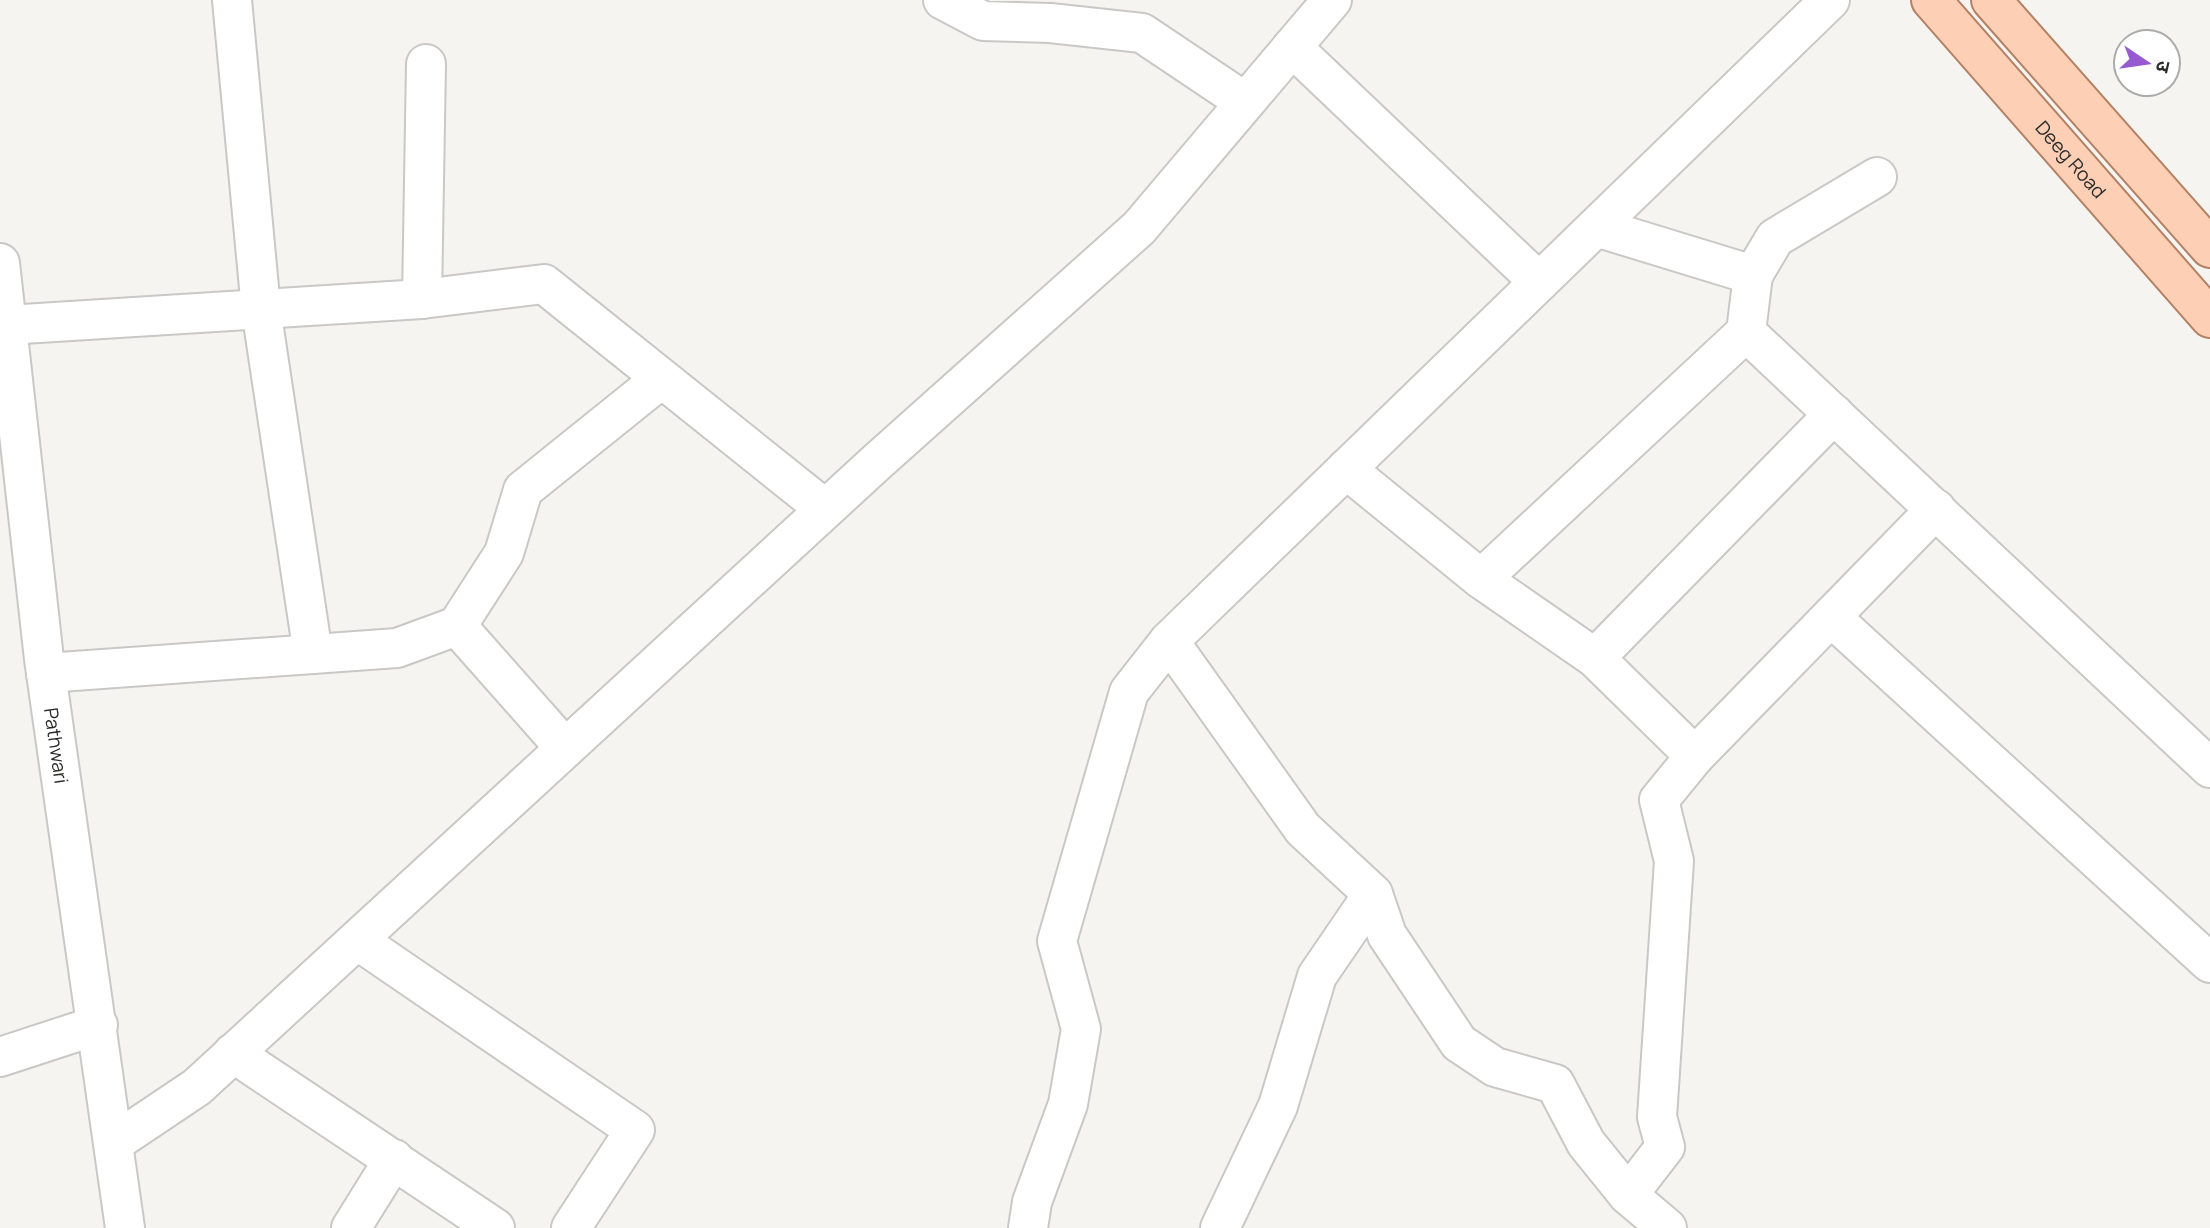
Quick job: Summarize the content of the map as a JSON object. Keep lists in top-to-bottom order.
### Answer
{
  "streets": {
    "main road": ["Deeg Road"],
    "street": ["Pathwari"]
  },
  "north": "right"
}
